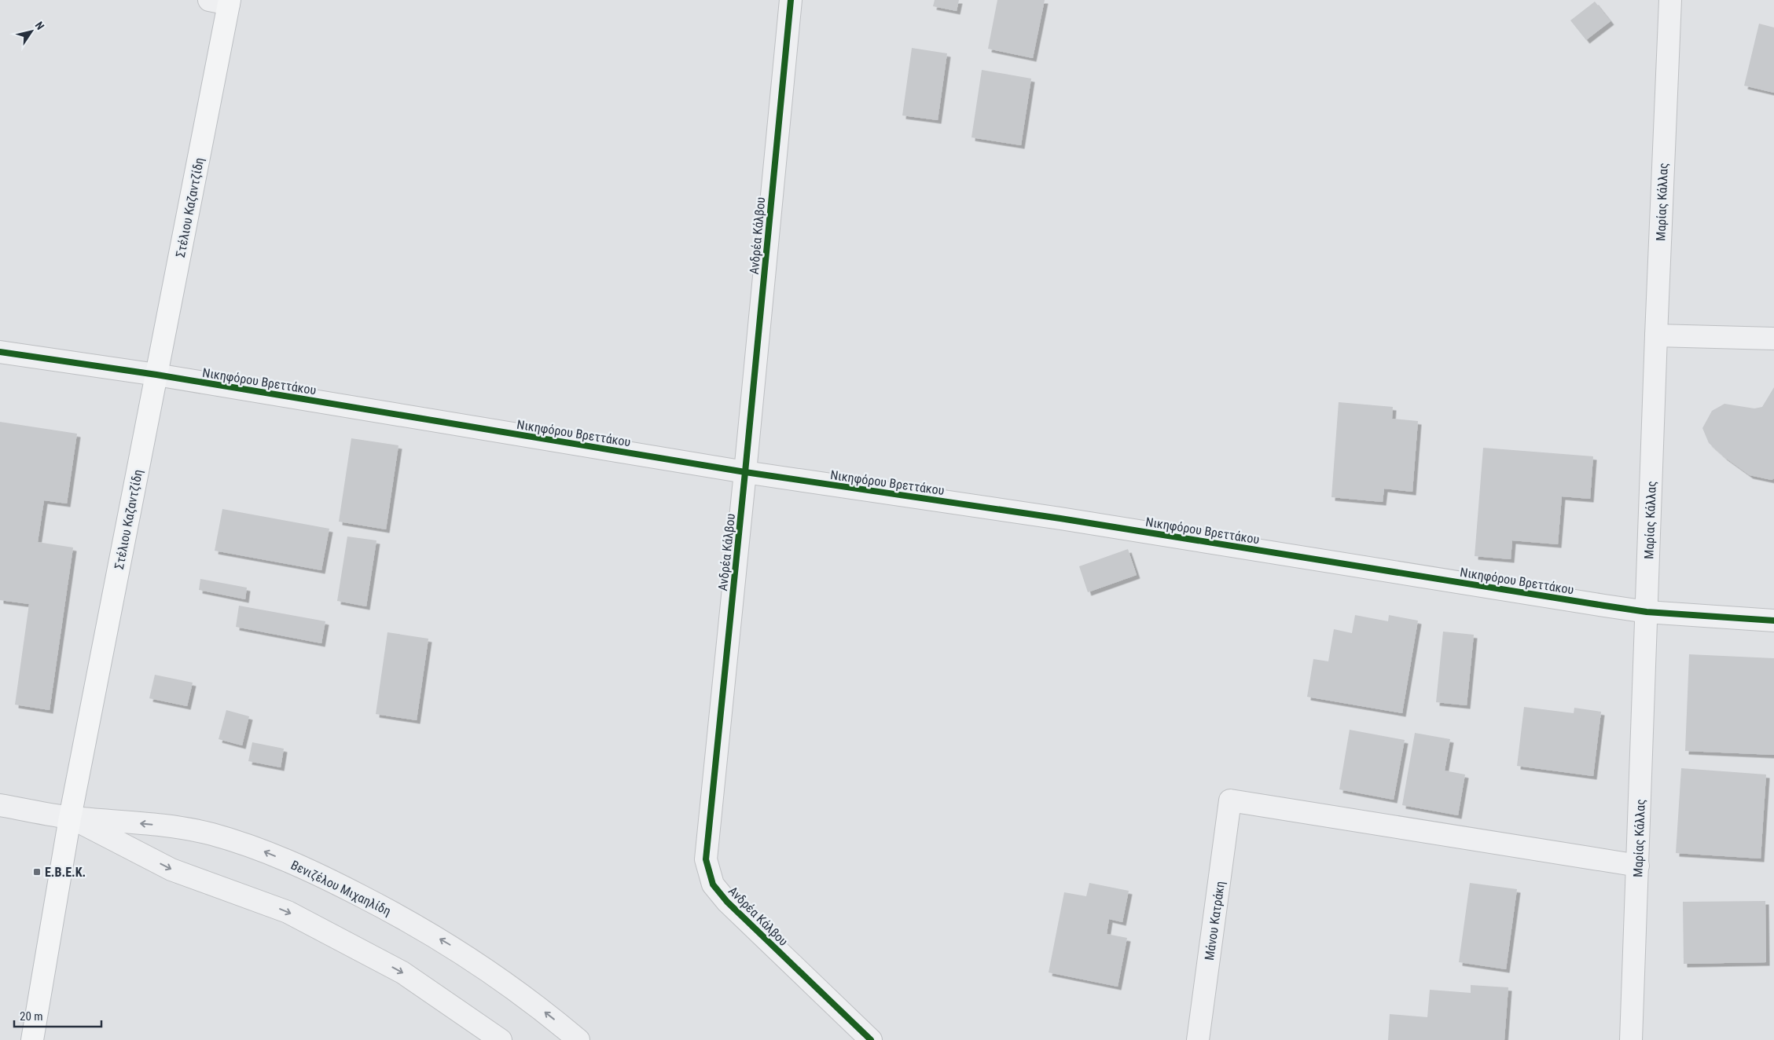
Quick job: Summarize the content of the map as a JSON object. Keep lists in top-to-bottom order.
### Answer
{
  "streets": {
    "main road": ["Στέλιου Καζαντζίδη"],
    "street": [
      "Μαρίας Κάλλας",
      "Ανδρέα Κάλβου",
      "Νικηφόρου Βρεττάκου",
      "Βενιζέλου Μιχαηλίδη",
      "Μάνου Κατράκη"
    ]
  },
  "crossings": [
    ["Μαρίας Κάλλας", "Νικηφόρου Βρεττάκου"],
    ["Μαρίας Κάλλας", "Μάνου Κατράκη"],
    ["Στέλιου Καζαντζίδη", "Νικηφόρου Βρεττάκου"],
    ["Στέλιου Καζαντζίδη", "Βενιζέλου Μιχαηλίδη"],
    ["Ανδρέα Κάλβου", "Νικηφόρου Βρεττάκου"]
  ],
  "places": {
    "transit": ["Ε.Β.Ε.Κ."]
  },
  "scale_bar": "20 m",
  "north": "top right"
}
